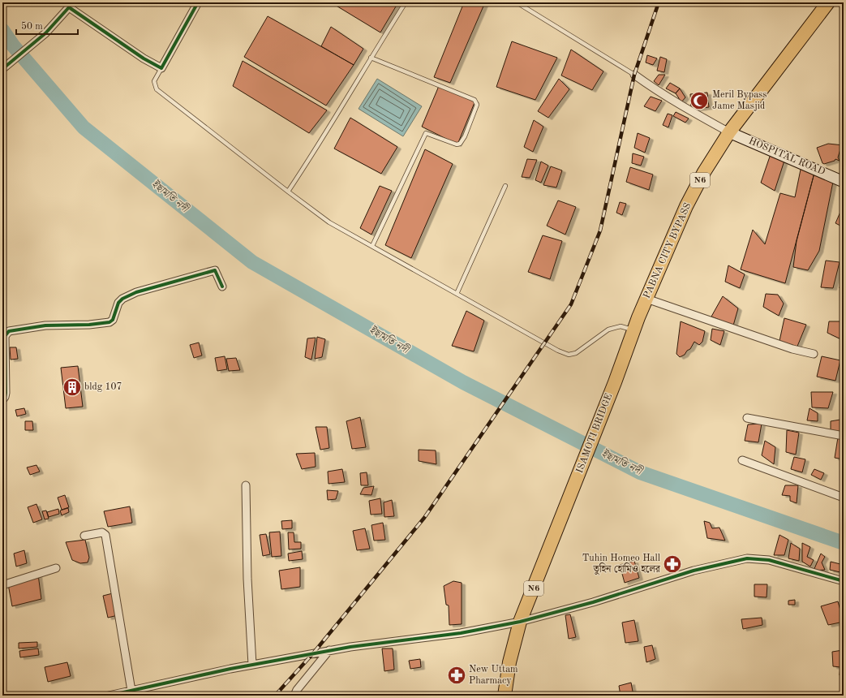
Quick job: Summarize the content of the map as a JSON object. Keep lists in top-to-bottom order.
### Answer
{
  "streets": {
    "highway": ["N6", "PABNA CITY BYPASS", "ISAMOTI BRIDGE"],
    "main road": ["HOSPITAL ROAD"]
  },
  "crossings": [
    ["HOSPITAL ROAD", "PABNA CITY BYPASS"],
    ["N6", "ISAMOTI BRIDGE"],
    ["PABNA CITY BYPASS", "ISAMOTI BRIDGE"]
  ],
  "water": ["ইছামতি নদী"],
  "places": {
    "mosque": ["Meril Bypass Jame Masjid"],
    "building": ["bldg 107"],
    "pharmacy": ["Tuhin Homeo Hall তুহিন হোমিও হলের", "New Uttam Pharmacy"]
  },
  "scale_bar": "50 m"
}
